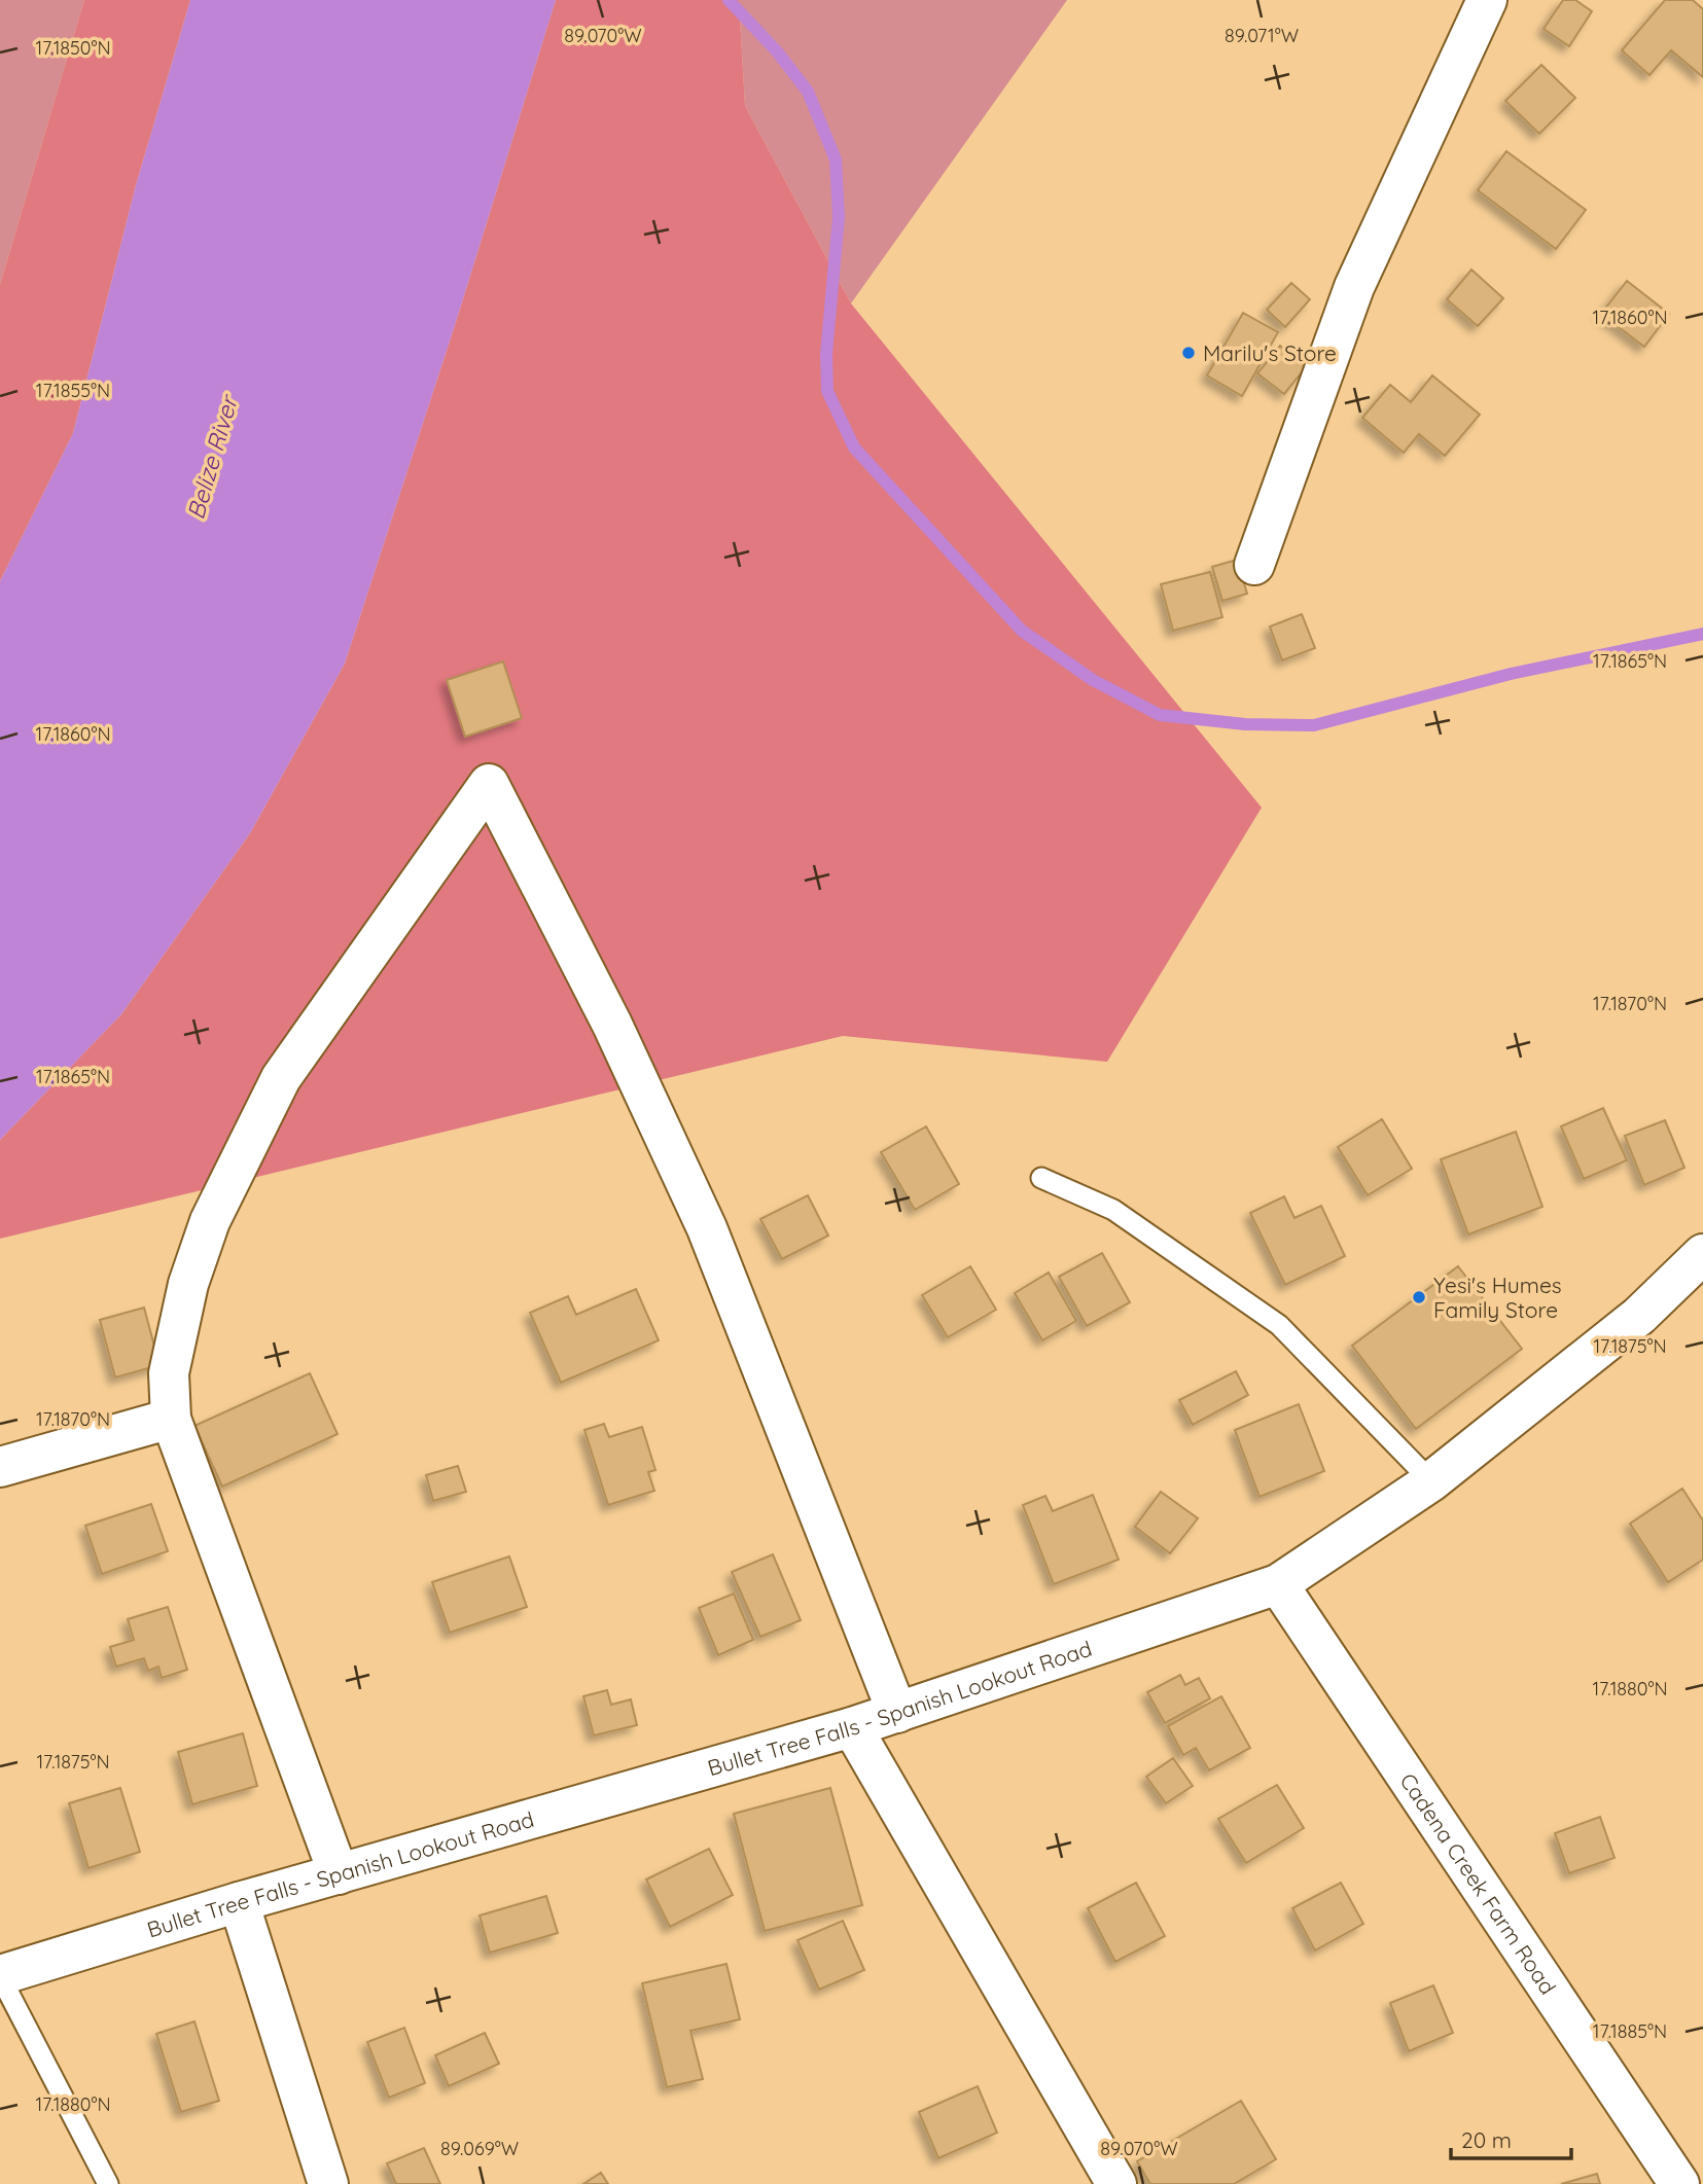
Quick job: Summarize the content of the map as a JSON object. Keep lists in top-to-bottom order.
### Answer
{
  "streets": {
    "street": ["Bullet Tree Falls - Spanish Lookout Road", "Cadena Creek Farm Road"]
  },
  "crossings": [
    ["Bullet Tree Falls - Spanish Lookout Road", "Cadena Creek Farm Road"]
  ],
  "water": ["Belize River"],
  "places": ["Marilu's Store", "Yesi's Humes Family Store"],
  "scale_bar": "20 m",
  "coordinates": [
    "89.070°W",
    "89.071°W",
    "17.1850°N",
    "17.1860°N",
    "17.1855°N",
    "17.1865°N",
    "17.1870°N",
    "17.1875°N",
    "17.1880°N",
    "17.1885°N",
    "89.069°W"
  ]
}
